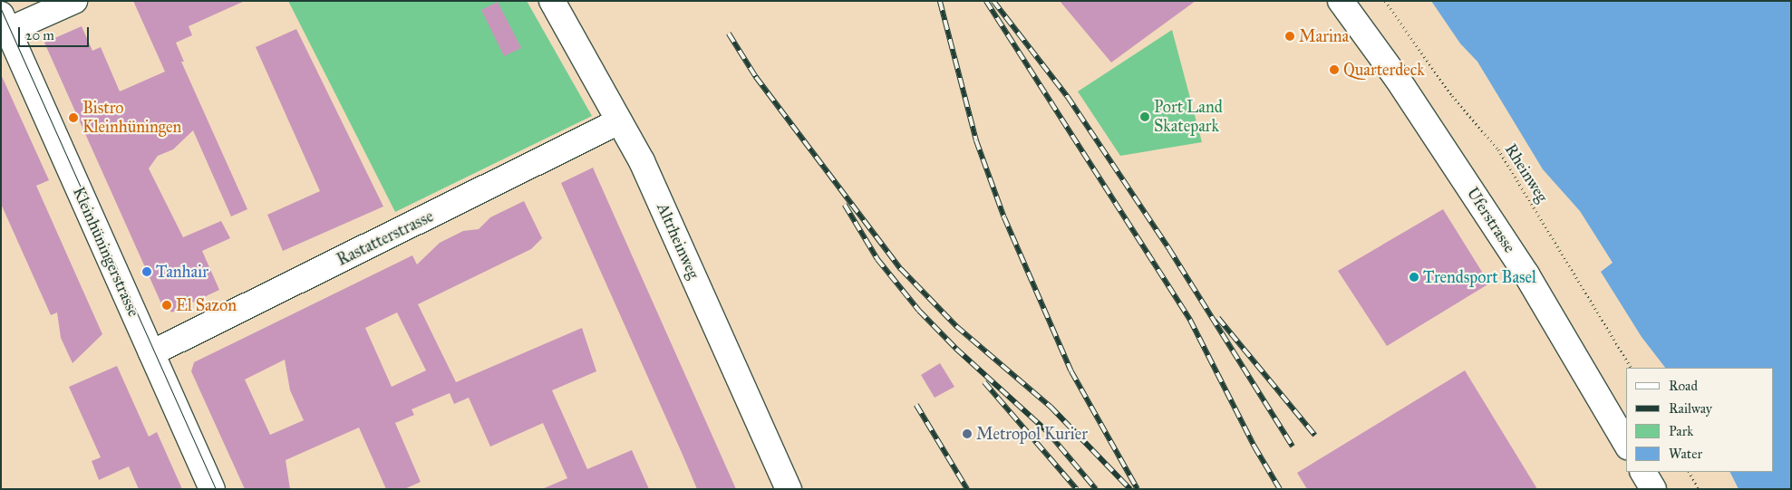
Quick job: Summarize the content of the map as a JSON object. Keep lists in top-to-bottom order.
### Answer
{
  "streets": {
    "street": [
      "Uferstrasse",
      "Rastatterstrasse",
      "Altrheinweg",
      "Kleinhüningerstrasse"
    ],
    "path": ["Rheinweg"]
  },
  "crossings": [
    ["Rastatterstrasse", "Altrheinweg"],
    ["Rastatterstrasse", "Kleinhüningerstrasse"]
  ],
  "places": [
    "Marina",
    "Quarterdeck",
    "Port Land Skatepark",
    "Bistro Kleinhüningen",
    "Tanhair",
    "Trendsport Basel",
    "El Sazon",
    "Metropol Kurier"
  ],
  "legend": [
    "Road",
    "Railway",
    "Park",
    "Water"
  ],
  "scale_bar": "20 m"
}
